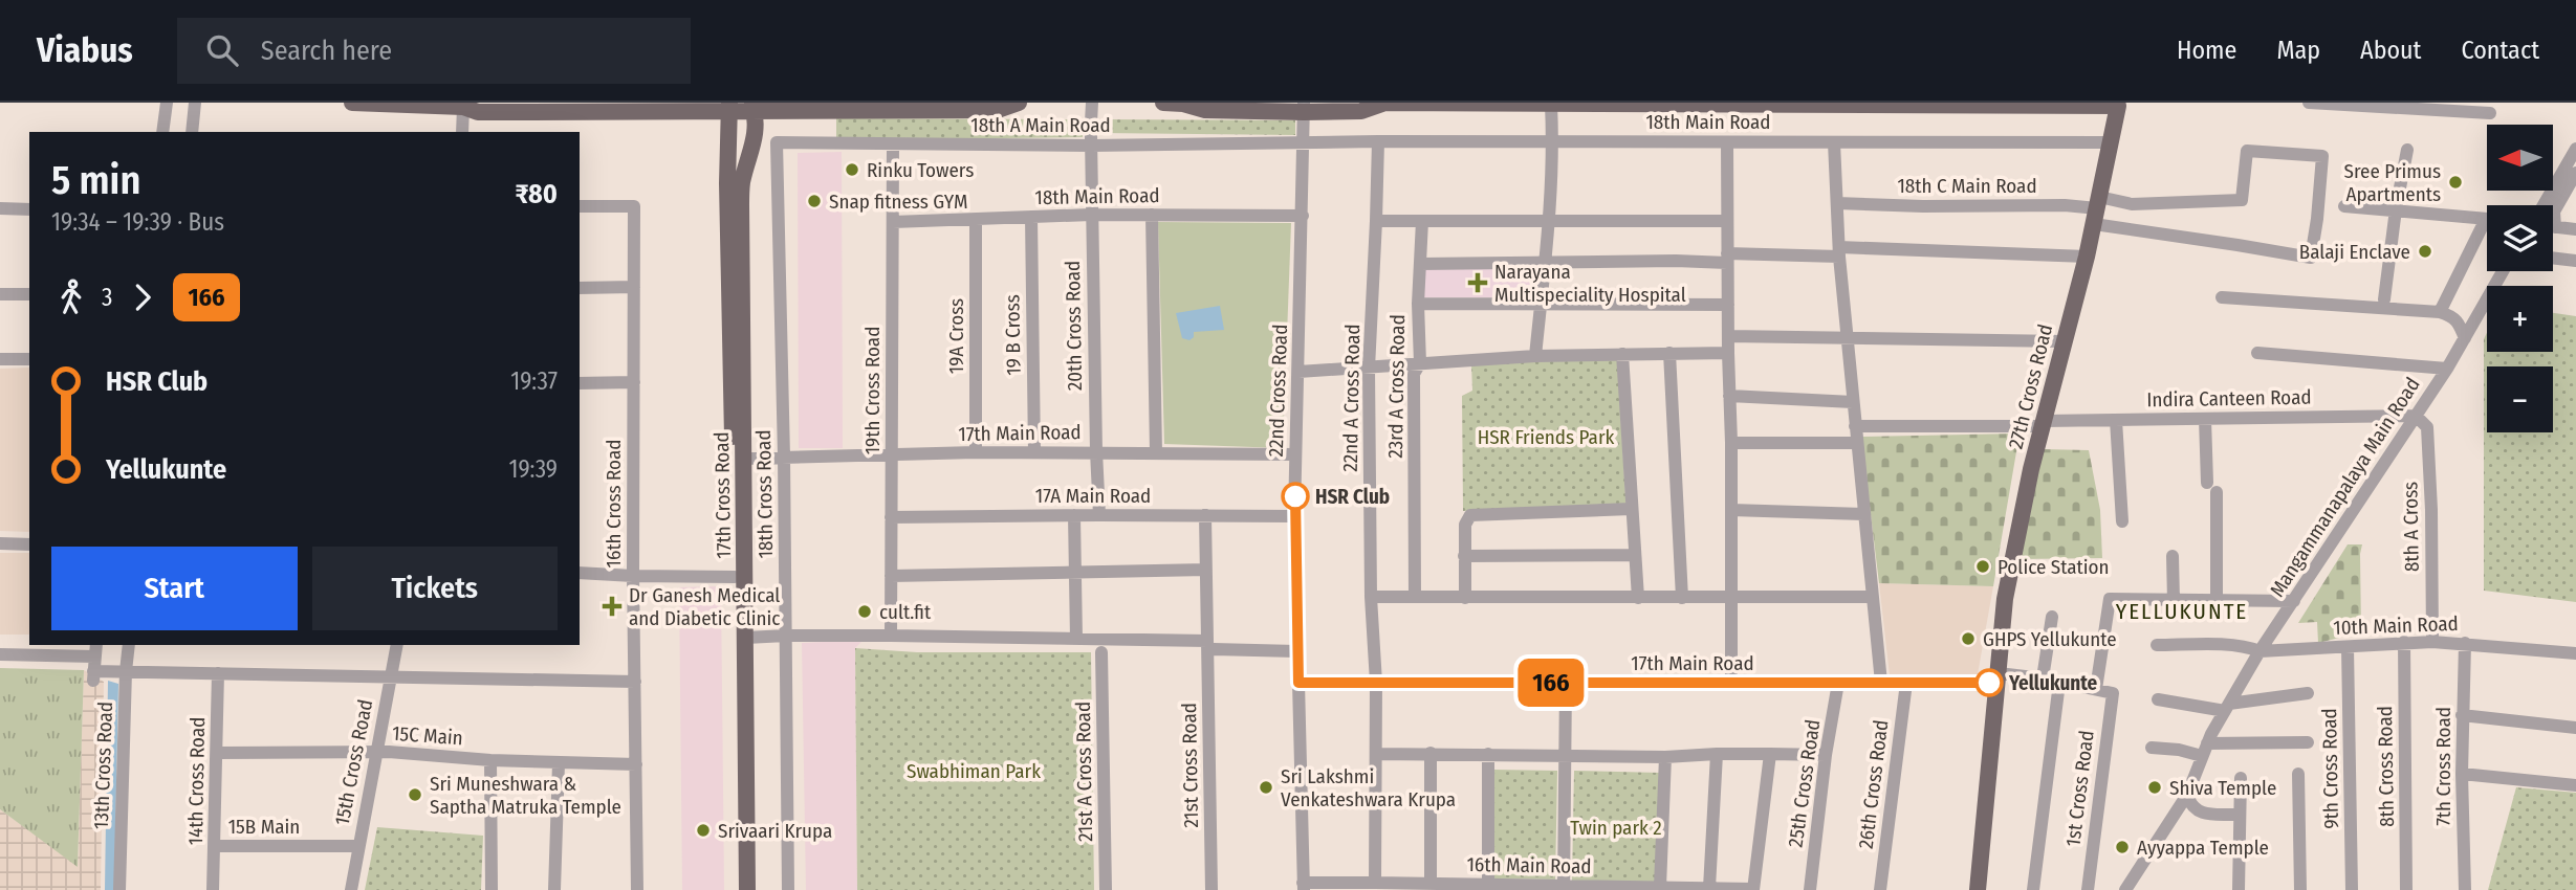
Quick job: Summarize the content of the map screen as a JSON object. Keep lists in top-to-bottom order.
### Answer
{
  "streets": {
    "main road": ["27th Cross Road", "17th Cross Road"],
    "street": [
      "18th Main Road",
      "18th A Main Road",
      "18th C Main Road",
      "20th Cross Road",
      "19 B Cross",
      "19A Cross",
      "23rd A Cross Road",
      "19th Cross Road",
      "22nd Cross Road",
      "22nd A Cross Road",
      "Indira Canteen Road",
      "17th Main Road",
      "Mangammanapalaya Main Road",
      "18th Cross Road",
      "17A Main Road",
      "16th Cross Road",
      "8th A Cross",
      "10th Main Road",
      "15C Main",
      "15th Cross Road",
      "13th Cross Road",
      "21st Cross Road",
      "8th Cross Road",
      "7th Cross Road",
      "9th Cross Road",
      "21st A Cross Road",
      "14th Cross Road",
      "25th Cross Road",
      "26th Cross Road",
      "1st Cross Road",
      "15B Main",
      "16th Main Road"
    ]
  },
  "crossings": [
    ["18th Main Road", "18th A Main Road"],
    ["18th Main Road", "20th Cross Road"],
    ["18th Main Road", "19 B Cross"],
    ["18th Main Road", "19A Cross"],
    ["18th Main Road", "27th Cross Road"],
    ["18th Main Road", "19th Cross Road"],
    ["18th Main Road", "22nd Cross Road"],
    ["18th Main Road", "22nd A Cross Road"],
    ["18th A Main Road", "20th Cross Road"],
    ["18th A Main Road", "19th Cross Road"],
    ["18th A Main Road", "22nd Cross Road"],
    ["18th A Main Road", "18th Cross Road"],
    ["18th C Main Road", "27th Cross Road"],
    ["20th Cross Road", "17th Main Road"],
    ["20th Cross Road", "17A Main Road"],
    ["19 B Cross", "17th Main Road"],
    ["19A Cross", "17th Main Road"],
    ["27th Cross Road", "Indira Canteen Road"],
    ["27th Cross Road", "17th Main Road"],
    ["19th Cross Road", "17th Main Road"],
    ["19th Cross Road", "17A Main Road"],
    ["22nd Cross Road", "17th Main Road"],
    ["22nd Cross Road", "17A Main Road"],
    ["22nd Cross Road", "16th Main Road"],
    ["22nd A Cross Road", "17th Main Road"],
    ["22nd A Cross Road", "16th Main Road"],
    ["Indira Canteen Road", "Mangammanapalaya Main Road"],
    ["Indira Canteen Road", "8th A Cross"],
    ["17th Main Road", "18th Cross Road"],
    ["17th Main Road", "17th Cross Road"],
    ["17th Main Road", "25th Cross Road"],
    ["17th Main Road", "26th Cross Road"],
    ["17th Main Road", "1st Cross Road"],
    ["Mangammanapalaya Main Road", "8th A Cross"],
    ["Mangammanapalaya Main Road", "10th Main Road"],
    ["17A Main Road", "21st Cross Road"],
    ["16th Cross Road", "15C Main"],
    ["8th A Cross", "10th Main Road"],
    ["10th Main Road", "8th Cross Road"],
    ["10th Main Road", "7th Cross Road"],
    ["10th Main Road", "9th Cross Road"],
    ["15C Main", "15th Cross Road"],
    ["15C Main", "14th Cross Road"],
    ["15th Cross Road", "15B Main"],
    ["14th Cross Road", "15B Main"]
  ],
  "districts": ["YELLUKUNTE"],
  "parks": ["HSR Friends Park", "Swabhiman Park", "Twin park 2"],
  "places": {
    "other": [
      "Rinku Towers",
      "Sree Primus Apartments",
      "Snap fitness GYM",
      "Balaji Enclave",
      "HSR Club",
      "Police Station",
      "cult.fit",
      "GHPS Yellukunte",
      "Yellukunte",
      "Sri Lakshmi Venkateshwara Krupa",
      "Shiva Temple",
      "Sri Muneshwara & Saptha Matruka Temple",
      "Srivaari Krupa",
      "Ayyappa Temple"
    ],
    "health": ["Narayana Multispeciality Hospital", "Dr Ganesh Medical and Diabetic Clinic"]
  },
  "lines": ["bus line 166"],
  "north": "left",
  "page": {
    "header": "Viabus",
    "search": "Search here",
    "nav": [
      "Home",
      "Map",
      "About",
      "Contact"
    ],
    "on_map": "166",
    "map_buttons": ["+", "−"],
    "heading": ["5 min", "19:34 – 19:39 · Bus", "₹80"],
    "legs": ["3", "166"],
    "list": [
      {
        "name": "HSR Club",
        "value": "19:37"
      },
      {
        "name": "Yellukunte",
        "value": "19:39"
      }
    ],
    "buttons": ["Start", "Tickets"]
  }
}
